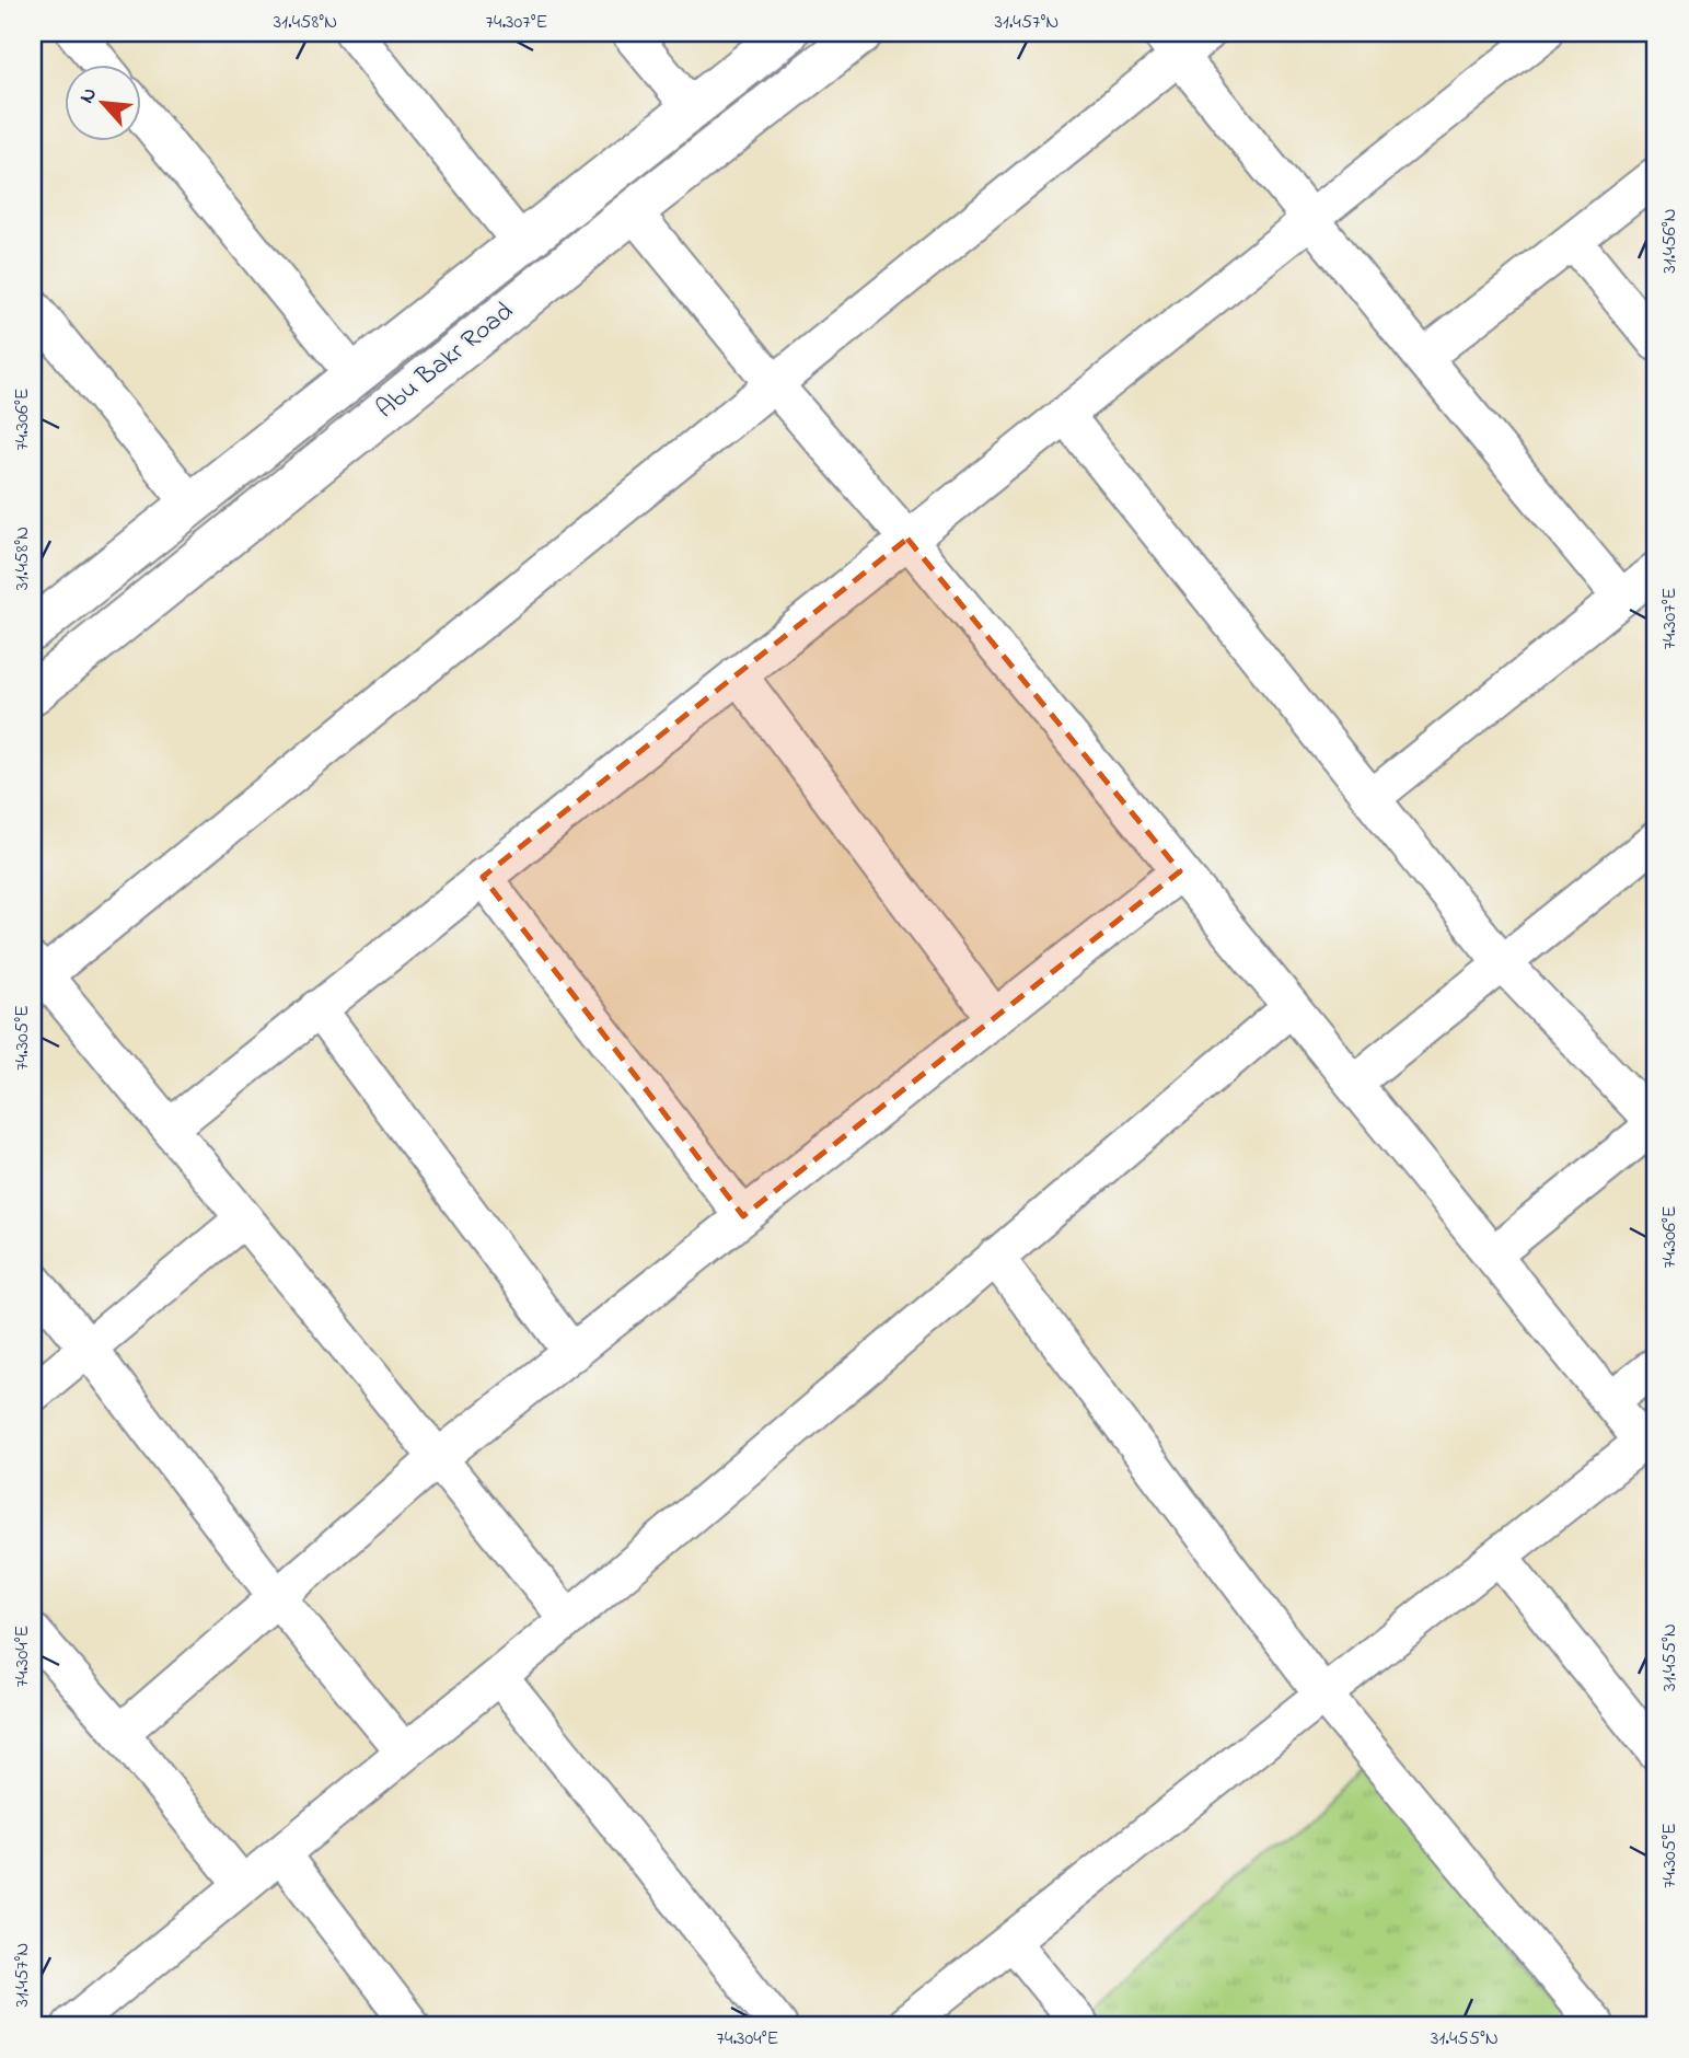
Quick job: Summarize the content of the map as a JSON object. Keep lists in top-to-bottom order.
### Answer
{
  "streets": {
    "main road": ["Abu Bakr Road"]
  },
  "north": "top left",
  "coordinates": [
    "31.458°N",
    "74.307°E",
    "31.457°N",
    "31.456°N",
    "74.306°E",
    "74.305°E",
    "74.304°E",
    "31.455°N"
  ]
}
